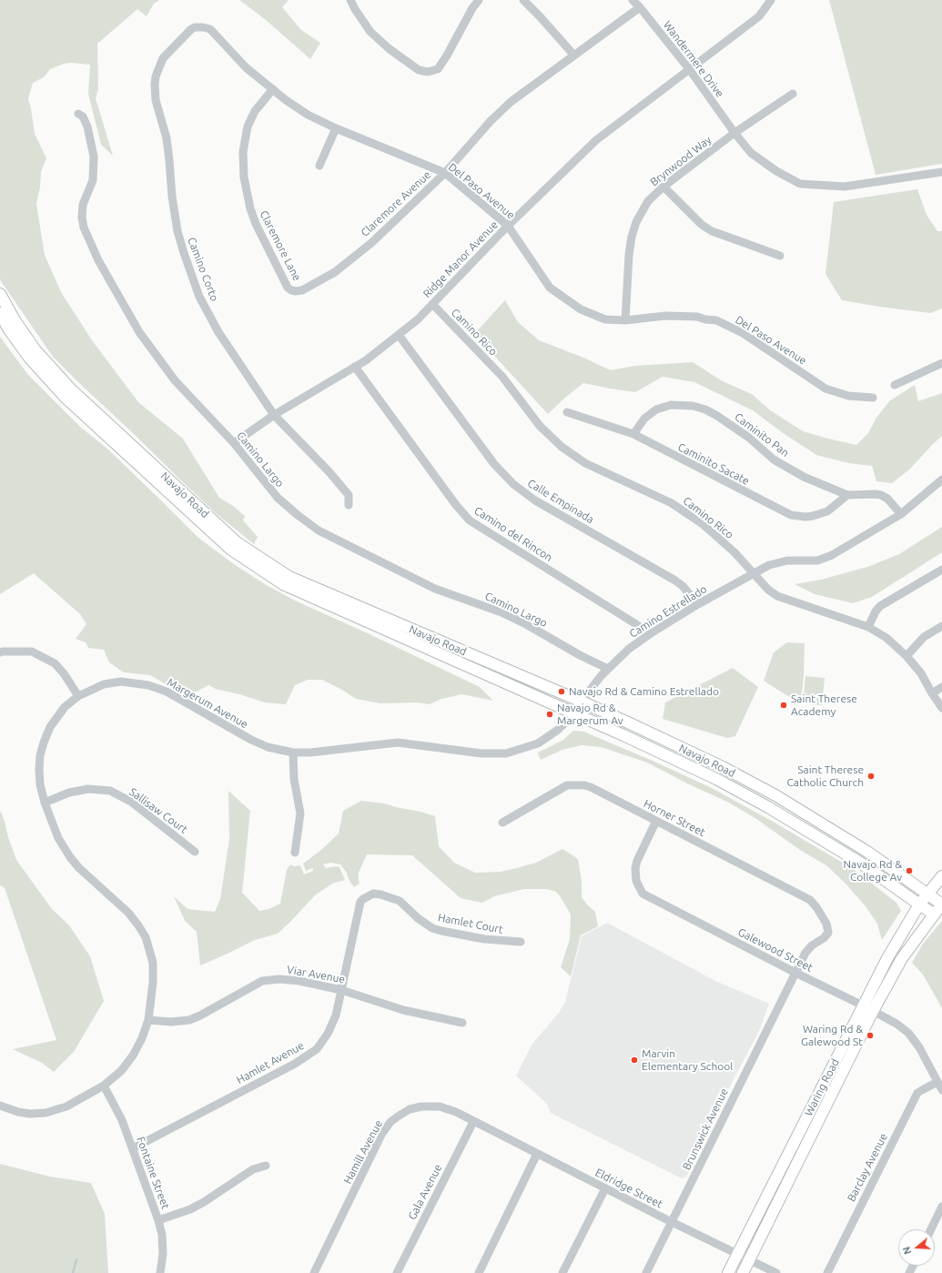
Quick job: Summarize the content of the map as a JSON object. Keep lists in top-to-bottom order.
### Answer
{
  "streets": {
    "main road": ["Navajo Road", "Waring Road"],
    "street": [
      "Wandermere Drive",
      "Brynwood Way",
      "Del Paso Avenue",
      "Claremore Avenue",
      "Claremore Lane",
      "Ridge Manor Avenue",
      "Camino Corto",
      "Camino Rico",
      "Caminito Pan",
      "Camino Largo",
      "Caminito Sacate",
      "Calle Empinada",
      "Camino del Rincon",
      "Camino Estrellado",
      "Margerum Avenue",
      "Sallisaw Court",
      "Horner Street",
      "Hamlet Court",
      "Galewood Street",
      "Viar Avenue",
      "Hamlet Avenue",
      "Brunswick Avenue",
      "Hamill Avenue",
      "Barclay Avenue",
      "Fontaine Street",
      "Eldridge Street",
      "Gala Avenue"
    ]
  },
  "crossings": [
    ["Wandermere Drive", "Brynwood Way"],
    ["Wandermere Drive", "Claremore Avenue"],
    ["Wandermere Drive", "Ridge Manor Avenue"],
    ["Brynwood Way", "Del Paso Avenue"],
    ["Del Paso Avenue", "Claremore Avenue"],
    ["Del Paso Avenue", "Claremore Lane"],
    ["Del Paso Avenue", "Ridge Manor Avenue"],
    ["Del Paso Avenue", "Camino Corto"],
    ["Claremore Avenue", "Claremore Lane"],
    ["Ridge Manor Avenue", "Camino Corto"],
    ["Ridge Manor Avenue", "Camino Rico"],
    ["Ridge Manor Avenue", "Camino Largo"],
    ["Ridge Manor Avenue", "Calle Empinada"],
    ["Ridge Manor Avenue", "Camino del Rincon"],
    ["Camino Rico", "Camino Estrellado"],
    ["Caminito Pan", "Caminito Sacate"],
    ["Caminito Pan", "Camino Estrellado"],
    ["Camino Largo", "Camino Estrellado"],
    ["Navajo Road", "Camino Estrellado"],
    ["Navajo Road", "Margerum Avenue"],
    ["Navajo Road", "Waring Road"],
    ["Calle Empinada", "Camino Estrellado"],
    ["Camino del Rincon", "Camino Estrellado"],
    ["Camino Estrellado", "Margerum Avenue"],
    ["Margerum Avenue", "Sallisaw Court"],
    ["Margerum Avenue", "Viar Avenue"],
    ["Margerum Avenue", "Fontaine Street"],
    ["Horner Street", "Galewood Street"],
    ["Horner Street", "Brunswick Avenue"],
    ["Hamlet Court", "Hamlet Avenue"],
    ["Galewood Street", "Waring Road"],
    ["Galewood Street", "Brunswick Avenue"],
    ["Galewood Street", "Barclay Avenue"],
    ["Viar Avenue", "Hamlet Avenue"],
    ["Hamlet Avenue", "Fontaine Street"],
    ["Waring Road", "Eldridge Street"],
    ["Brunswick Avenue", "Eldridge Street"],
    ["Hamill Avenue", "Eldridge Street"],
    ["Hamill Avenue", "Gala Avenue"],
    ["Eldridge Street", "Gala Avenue"]
  ],
  "places": [
    "Navajo Rd & Camino Estrellado",
    "Saint Therese Academy",
    "Navajo Rd & Margerum Av",
    "Saint Therese Catholic Church",
    "Navajo Rd & College Av",
    "Waring Rd & Galewood St",
    "Marvin Elementary School"
  ],
  "north": "left"
}
